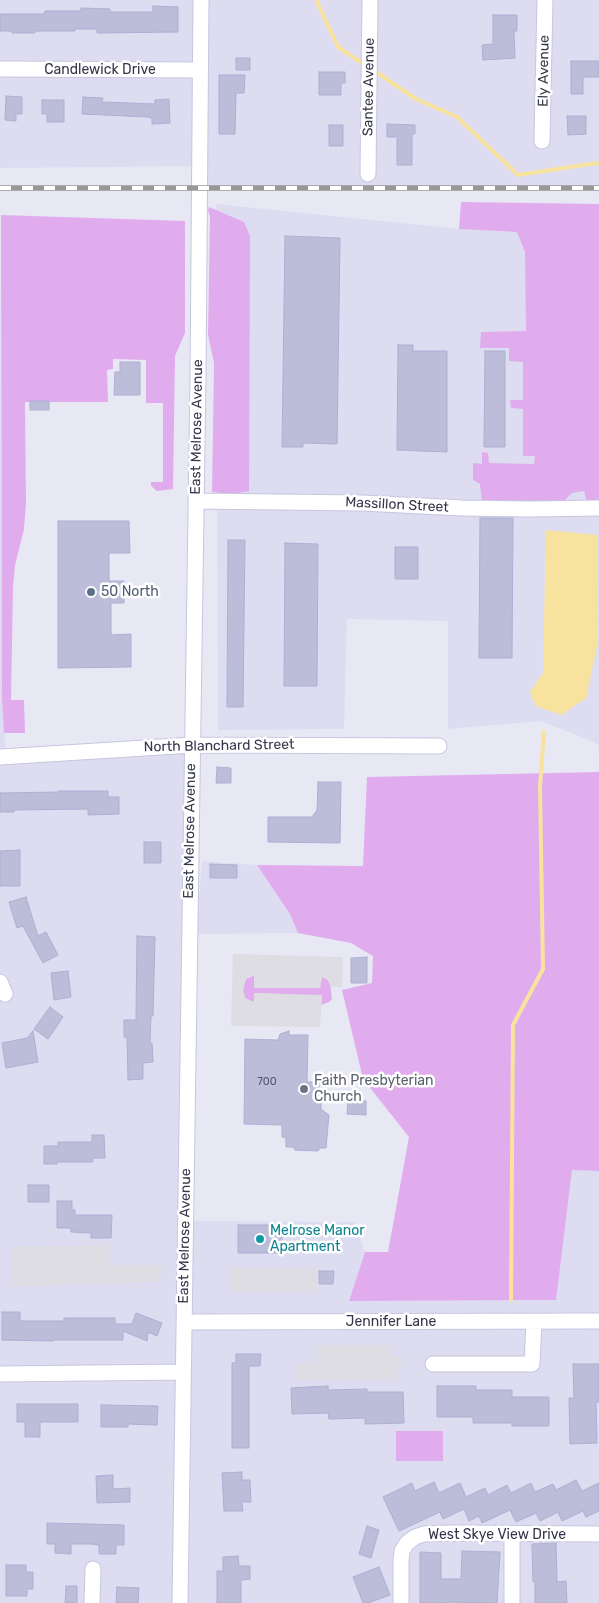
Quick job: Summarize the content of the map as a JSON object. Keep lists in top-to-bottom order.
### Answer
{
  "streets": {
    "street": [
      "Candlewick Drive",
      "Ely Avenue",
      "Santee Avenue",
      "East Melrose Avenue",
      "Massillon Street",
      "North Blanchard Street",
      "Jennifer Lane",
      "West Skye View Drive"
    ]
  },
  "crossings": [
    ["Candlewick Drive", "East Melrose Avenue"],
    ["East Melrose Avenue", "Massillon Street"],
    ["East Melrose Avenue", "North Blanchard Street"],
    ["East Melrose Avenue", "Jennifer Lane"]
  ],
  "places": ["50 North", "Faith Presbyterian Church", "Melrose Manor Apartment"],
  "house_numbers": ["700"]
}
